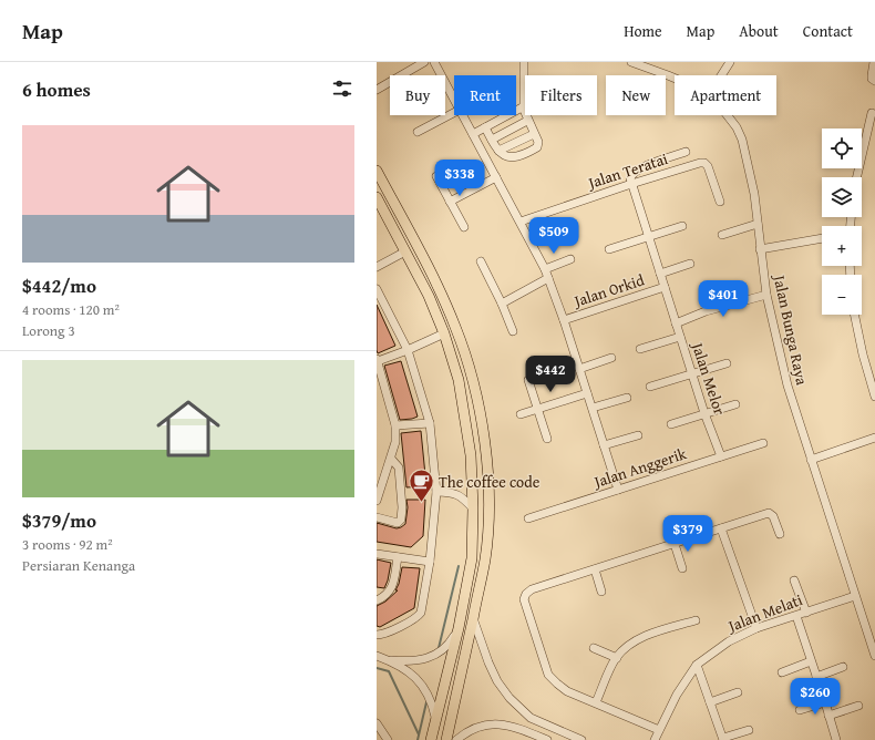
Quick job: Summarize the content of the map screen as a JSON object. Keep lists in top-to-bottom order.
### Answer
{
  "streets": {
    "street": [
      "Jalan Teratai",
      "Jalan Orkid",
      "Jalan Bunga Raya",
      "Jalan Melor",
      "Jalan Anggerik",
      "Jalan Melati"
    ]
  },
  "crossings": [
    ["Jalan Teratai", "Jalan Melor"],
    ["Jalan Orkid", "Jalan Melor"],
    ["Jalan Bunga Raya", "Jalan Melati"],
    ["Jalan Melor", "Jalan Anggerik"]
  ],
  "places": {
    "cafe": ["The coffee code"]
  },
  "page": {
    "header": "Map",
    "nav": [
      "Home",
      "Map",
      "About",
      "Contact"
    ],
    "heading": "6 homes",
    "chip": [
      "Buy",
      "Rent",
      "Filters",
      "New",
      "Apartment"
    ],
    "list": [
      {
        "name": "$442/mo",
        "note": "4 rooms · 120 m² · Lorong 3"
      },
      {
        "name": "$379/mo",
        "note": "3 rooms · 92 m² · Persiaran Kenanga"
      }
    ],
    "map_buttons": ["+", "−"],
    "price": [
      "$338",
      "$509",
      "$401",
      "$442",
      "$379",
      "$260"
    ]
  }
}
